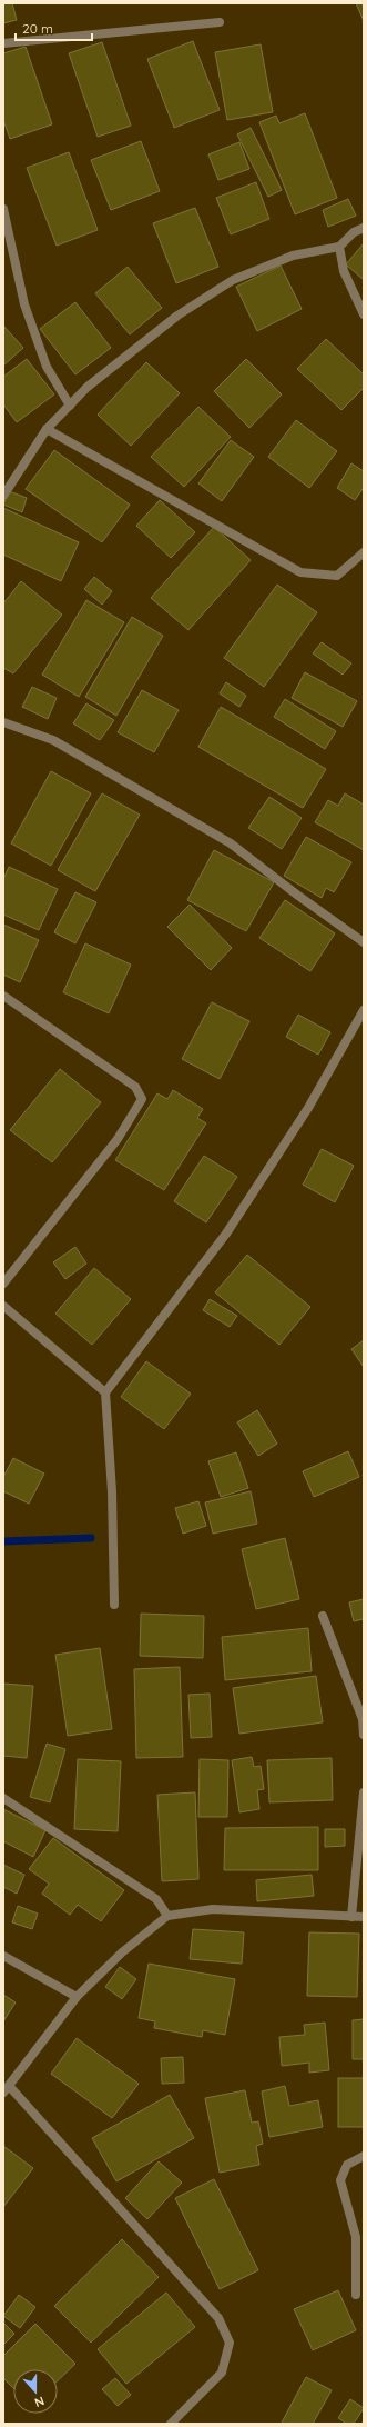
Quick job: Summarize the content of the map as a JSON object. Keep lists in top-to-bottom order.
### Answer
{
  "scale_bar": "20 m",
  "north": "bottom"
}
